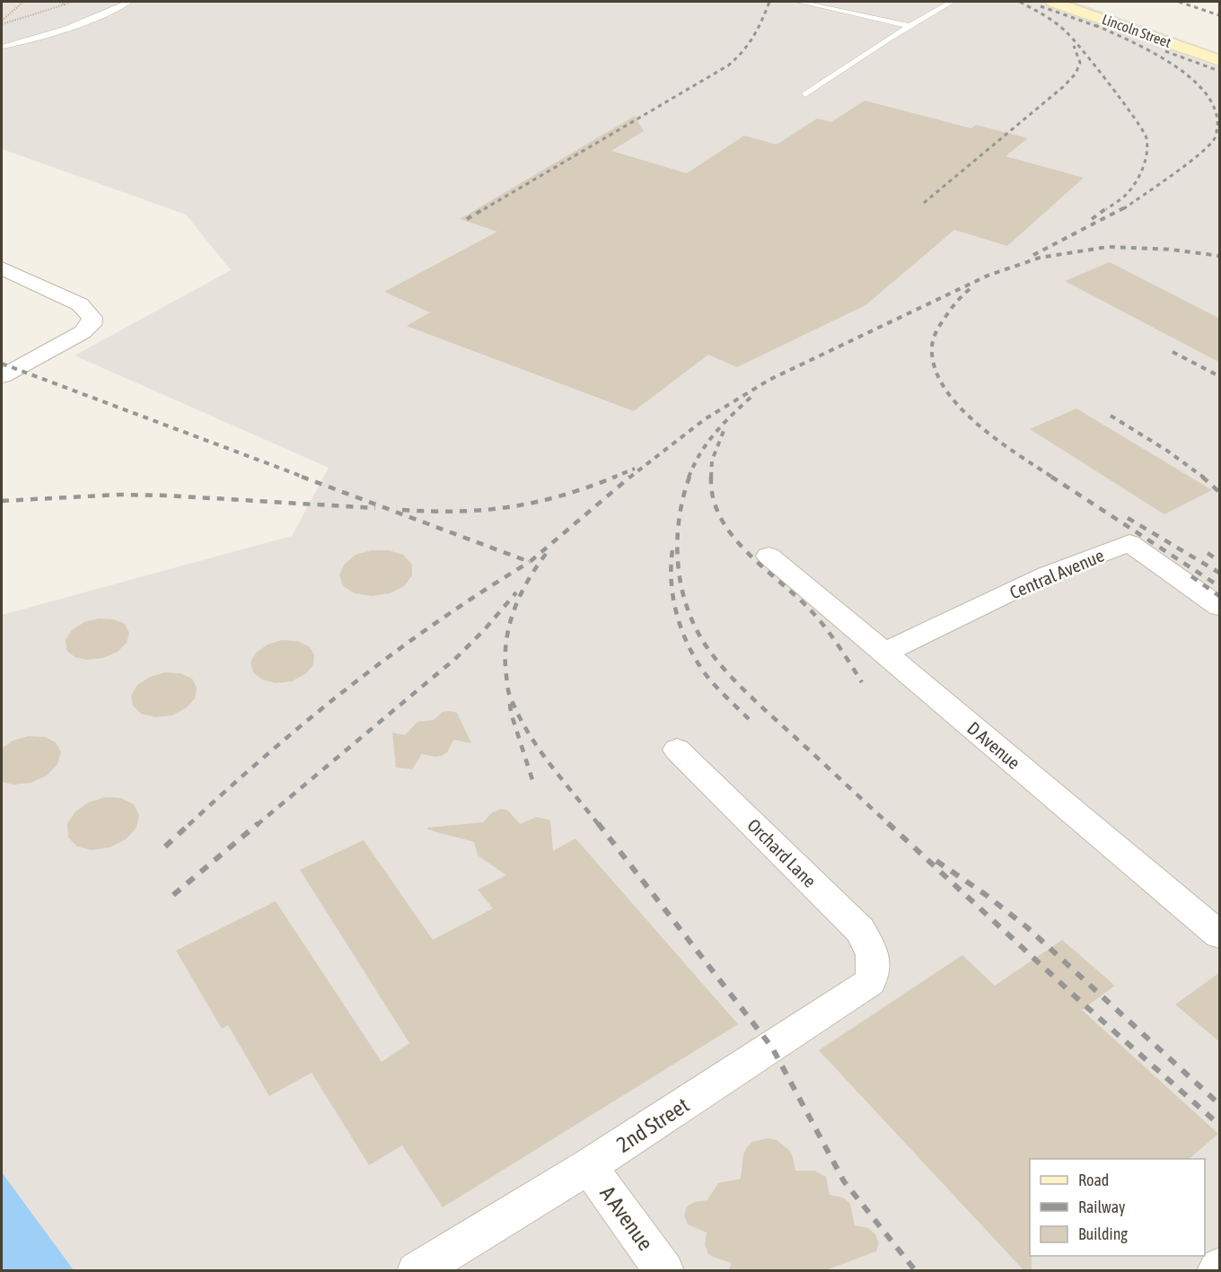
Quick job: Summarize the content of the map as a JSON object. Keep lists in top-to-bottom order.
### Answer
{
  "streets": {
    "main road": ["Lincoln Street"],
    "street": [
      "Central Avenue",
      "D Avenue",
      "Orchard Lane",
      "2nd Street",
      "A Avenue"
    ]
  },
  "crossings": [
    ["Central Avenue", "D Avenue"],
    ["Orchard Lane", "2nd Street"],
    ["2nd Street", "A Avenue"]
  ],
  "legend": ["Road", "Railway", "Building"]
}
